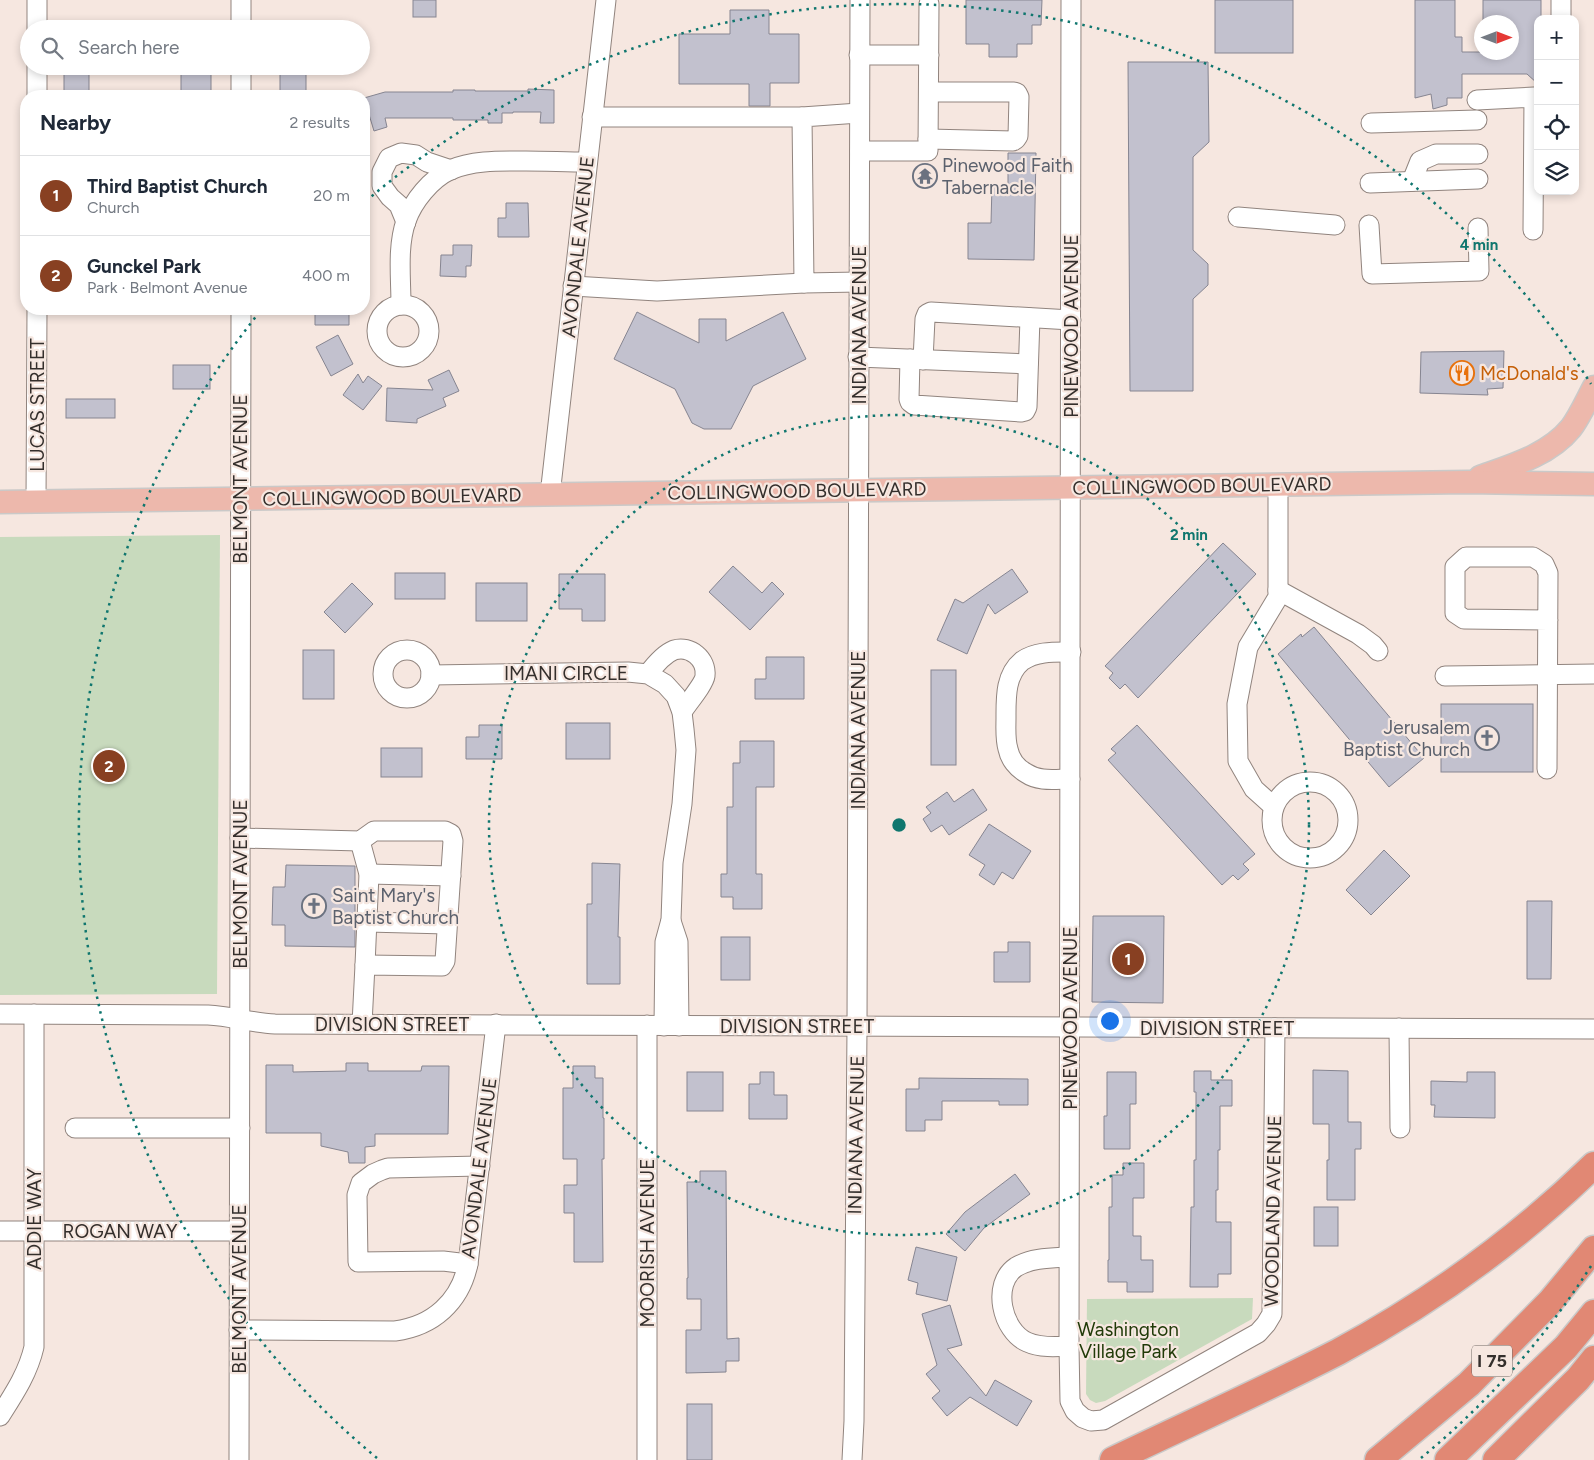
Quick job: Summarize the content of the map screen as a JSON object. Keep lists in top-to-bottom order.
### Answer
{
  "streets": {
    "highway": ["I 75"],
    "main road": ["COLLINGWOOD BOULEVARD"],
    "street": [
      "AVONDALE AVENUE",
      "INDIANA AVENUE",
      "PINEWOOD AVENUE",
      "LUCAS STREET",
      "BELMONT AVENUE",
      "IMANI CIRCLE",
      "DIVISION STREET",
      "WOODLAND AVENUE",
      "ADDIE WAY",
      "ROGAN WAY",
      "MOORISH AVENUE"
    ]
  },
  "crossings": [
    ["AVONDALE AVENUE", "BELMONT AVENUE"],
    ["AVONDALE AVENUE", "COLLINGWOOD BOULEVARD"],
    ["AVONDALE AVENUE", "DIVISION STREET"],
    ["INDIANA AVENUE", "COLLINGWOOD BOULEVARD"],
    ["INDIANA AVENUE", "DIVISION STREET"],
    ["PINEWOOD AVENUE", "COLLINGWOOD BOULEVARD"],
    ["PINEWOOD AVENUE", "DIVISION STREET"],
    ["PINEWOOD AVENUE", "WOODLAND AVENUE"],
    ["LUCAS STREET", "COLLINGWOOD BOULEVARD"],
    ["BELMONT AVENUE", "COLLINGWOOD BOULEVARD"],
    ["BELMONT AVENUE", "DIVISION STREET"],
    ["BELMONT AVENUE", "ROGAN WAY"],
    ["IMANI CIRCLE", "DIVISION STREET"],
    ["IMANI CIRCLE", "MOORISH AVENUE"],
    ["DIVISION STREET", "WOODLAND AVENUE"],
    ["DIVISION STREET", "ADDIE WAY"],
    ["DIVISION STREET", "MOORISH AVENUE"],
    ["ADDIE WAY", "ROGAN WAY"]
  ],
  "parks": ["Washington Village Park"],
  "places": {
    "temple": ["Pinewood Faith Tabernacle"],
    "restaurant": ["McDonald's"],
    "church": ["Jerusalem Baptist Church", "Saint Mary's Baptist Church"]
  },
  "north": "right",
  "page": {
    "map_buttons": ["+", "−"],
    "search": "Search here",
    "heading": ["Nearby", "2 results"],
    "list": [
      {
        "mark": "1",
        "name": "Third Baptist Church",
        "note": "Church",
        "value": "20 m"
      },
      {
        "mark": "2",
        "name": "Gunckel Park",
        "note": "Park · Belmont Avenue",
        "value": "400 m"
      }
    ],
    "pins": ["2", "1"]
  },
  "rings": ["4 min", "2 min"]
}
